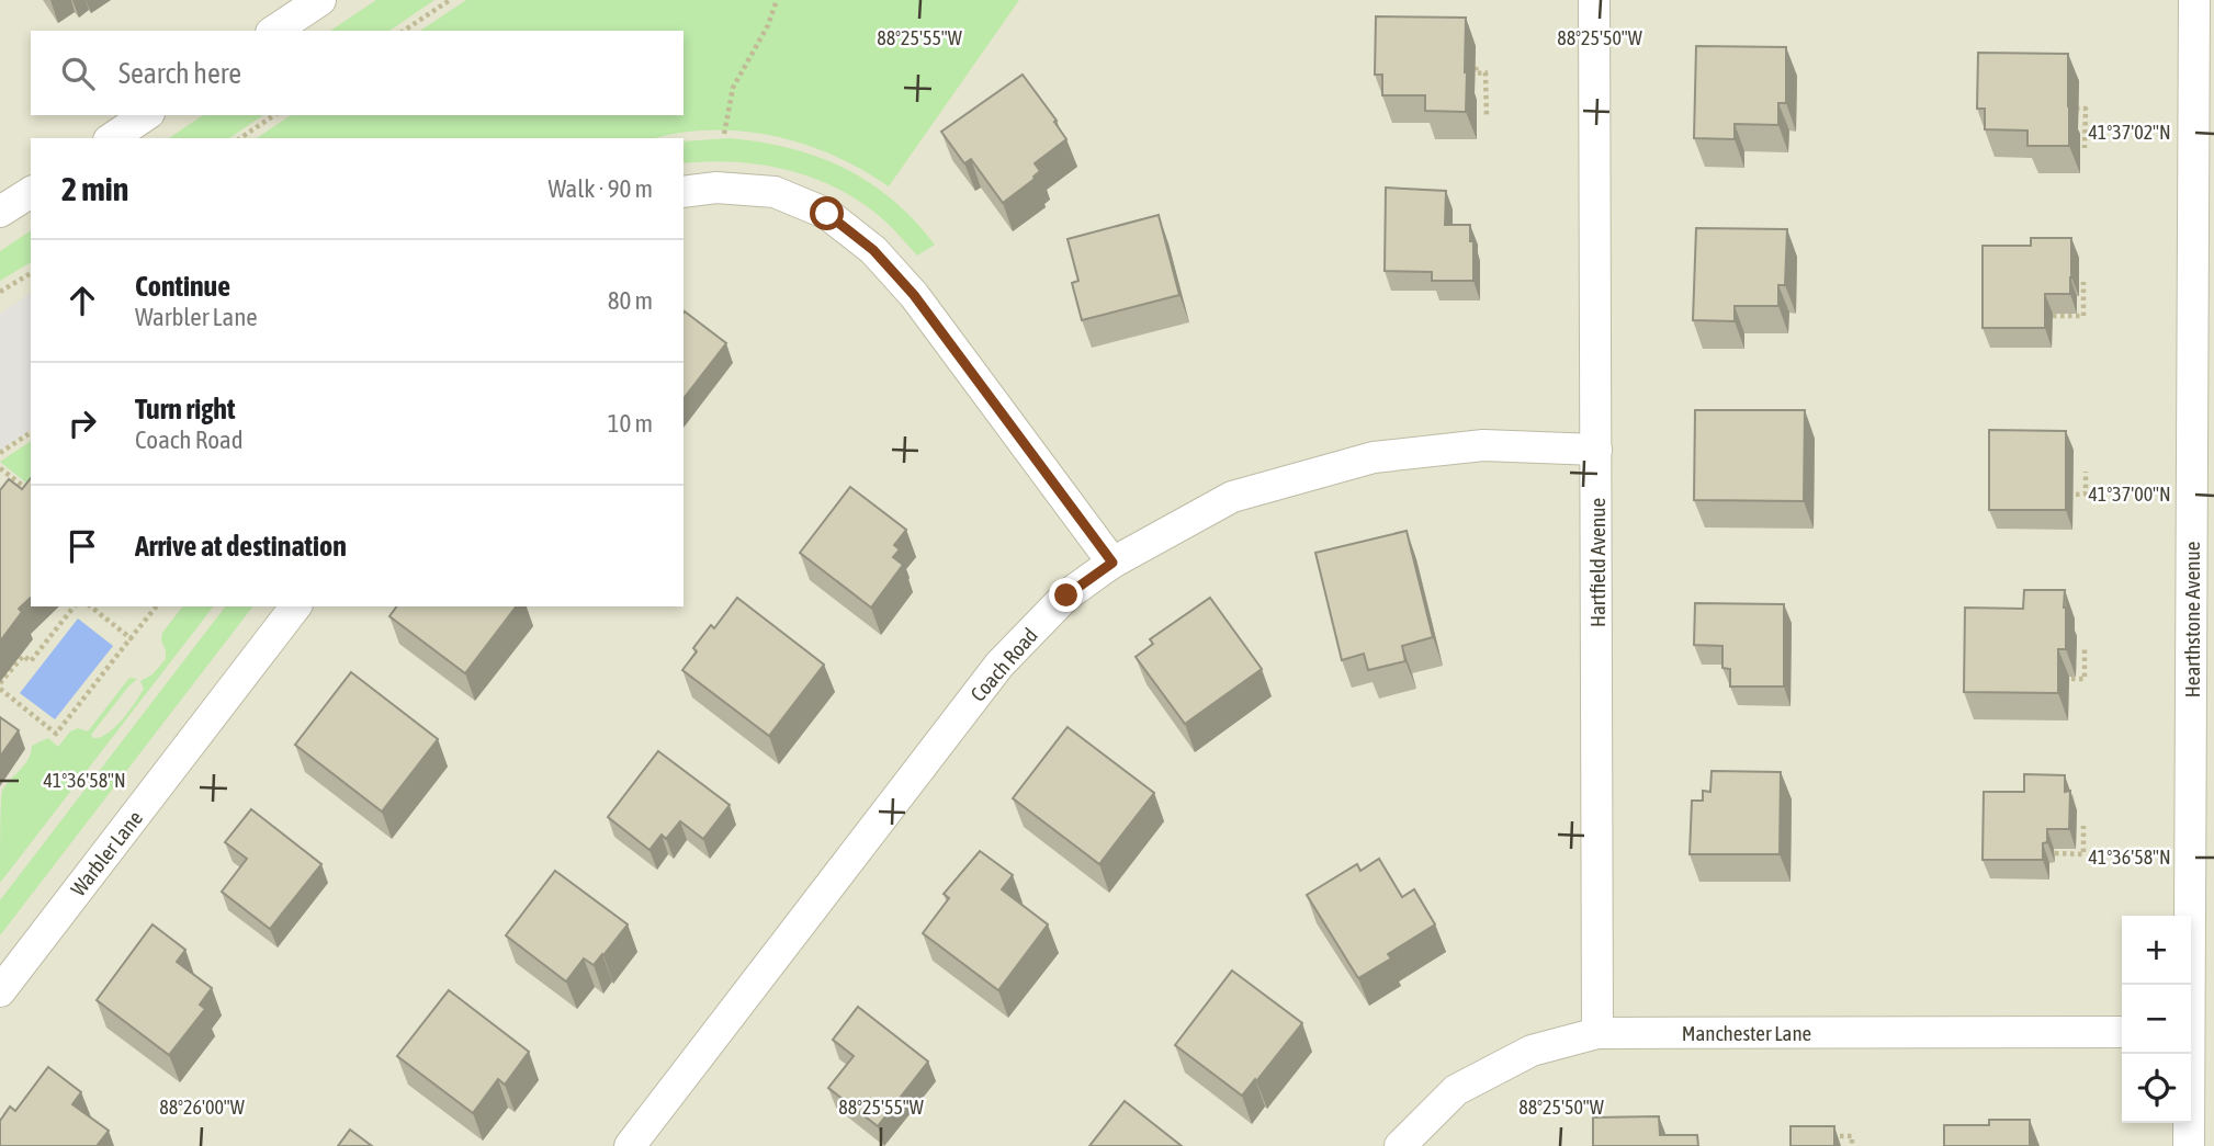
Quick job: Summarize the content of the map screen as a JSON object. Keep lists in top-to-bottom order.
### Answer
{
  "streets": {
    "street": [
      "Hartfield Avenue",
      "Hearthstone Avenue",
      "Coach Road",
      "Warbler Lane",
      "Manchester Lane"
    ]
  },
  "crossings": [
    ["Hartfield Avenue", "Coach Road"],
    ["Hartfield Avenue", "Manchester Lane"]
  ],
  "page": {
    "search": "Search here",
    "heading": ["2 min", "Walk · 90 m"],
    "list": [
      ["Continue", "Warbler Lane", "80 m"],
      ["Turn right", "Coach Road", "10 m"],
      "Arrive at destination"
    ],
    "map_buttons": ["+", "−"]
  },
  "coordinates": [
    "88°25'55\"W",
    "88°25'50\"W",
    "41°37'02\"N",
    "41°37'00\"N",
    "41°36'58\"N",
    "88°26'00\"W"
  ]
}
